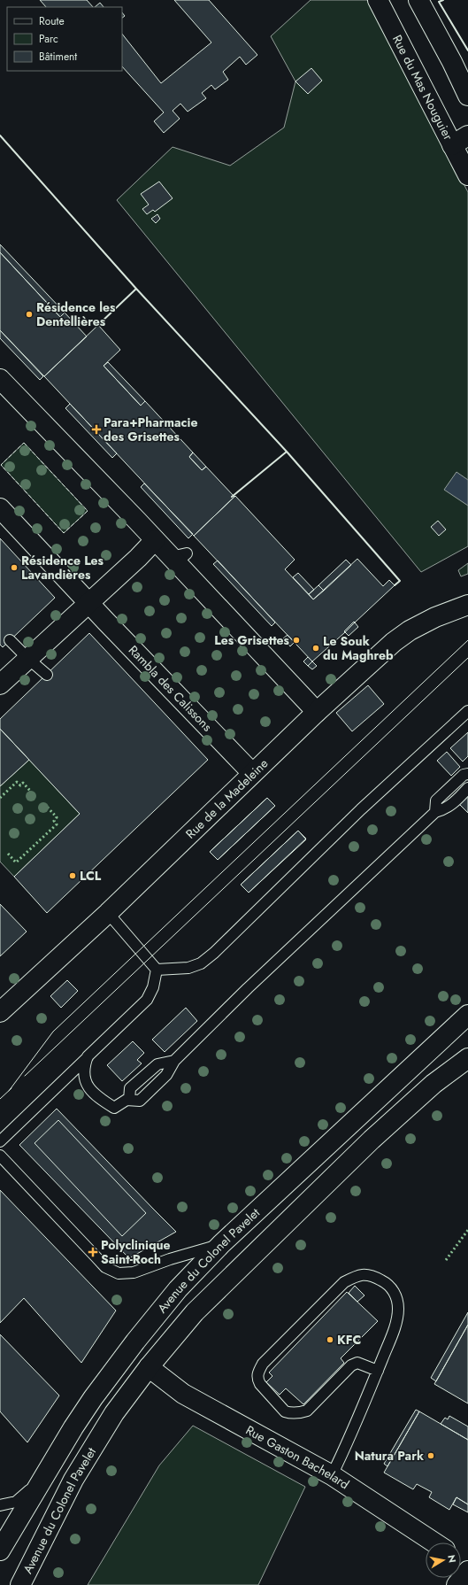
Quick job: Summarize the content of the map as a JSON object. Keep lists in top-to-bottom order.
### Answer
{
  "streets": {
    "street": [
      "Rue du Mas Nouguier",
      "Rambla des Calissons",
      "Rue de la Madeleine",
      "Avenue du Colonel Pavelet",
      "Rue Gaston Bachelard"
    ]
  },
  "crossings": [
    ["Rambla des Calissons", "Rue de la Madeleine"],
    ["Avenue du Colonel Pavelet", "Rue Gaston Bachelard"]
  ],
  "places": {
    "other": [
      "Résidence les Dentellières",
      "Résidence Les Lavandières",
      "Les Grisettes",
      "Le Souk du Maghreb",
      "LCL",
      "KFC",
      "Natura Park"
    ],
    "health": ["Para+Pharmacie des Grisettes", "Polyclinique Saint-Roch"]
  },
  "legend": ["Route", "Parc", "Bâtiment"],
  "north": "right"
}
